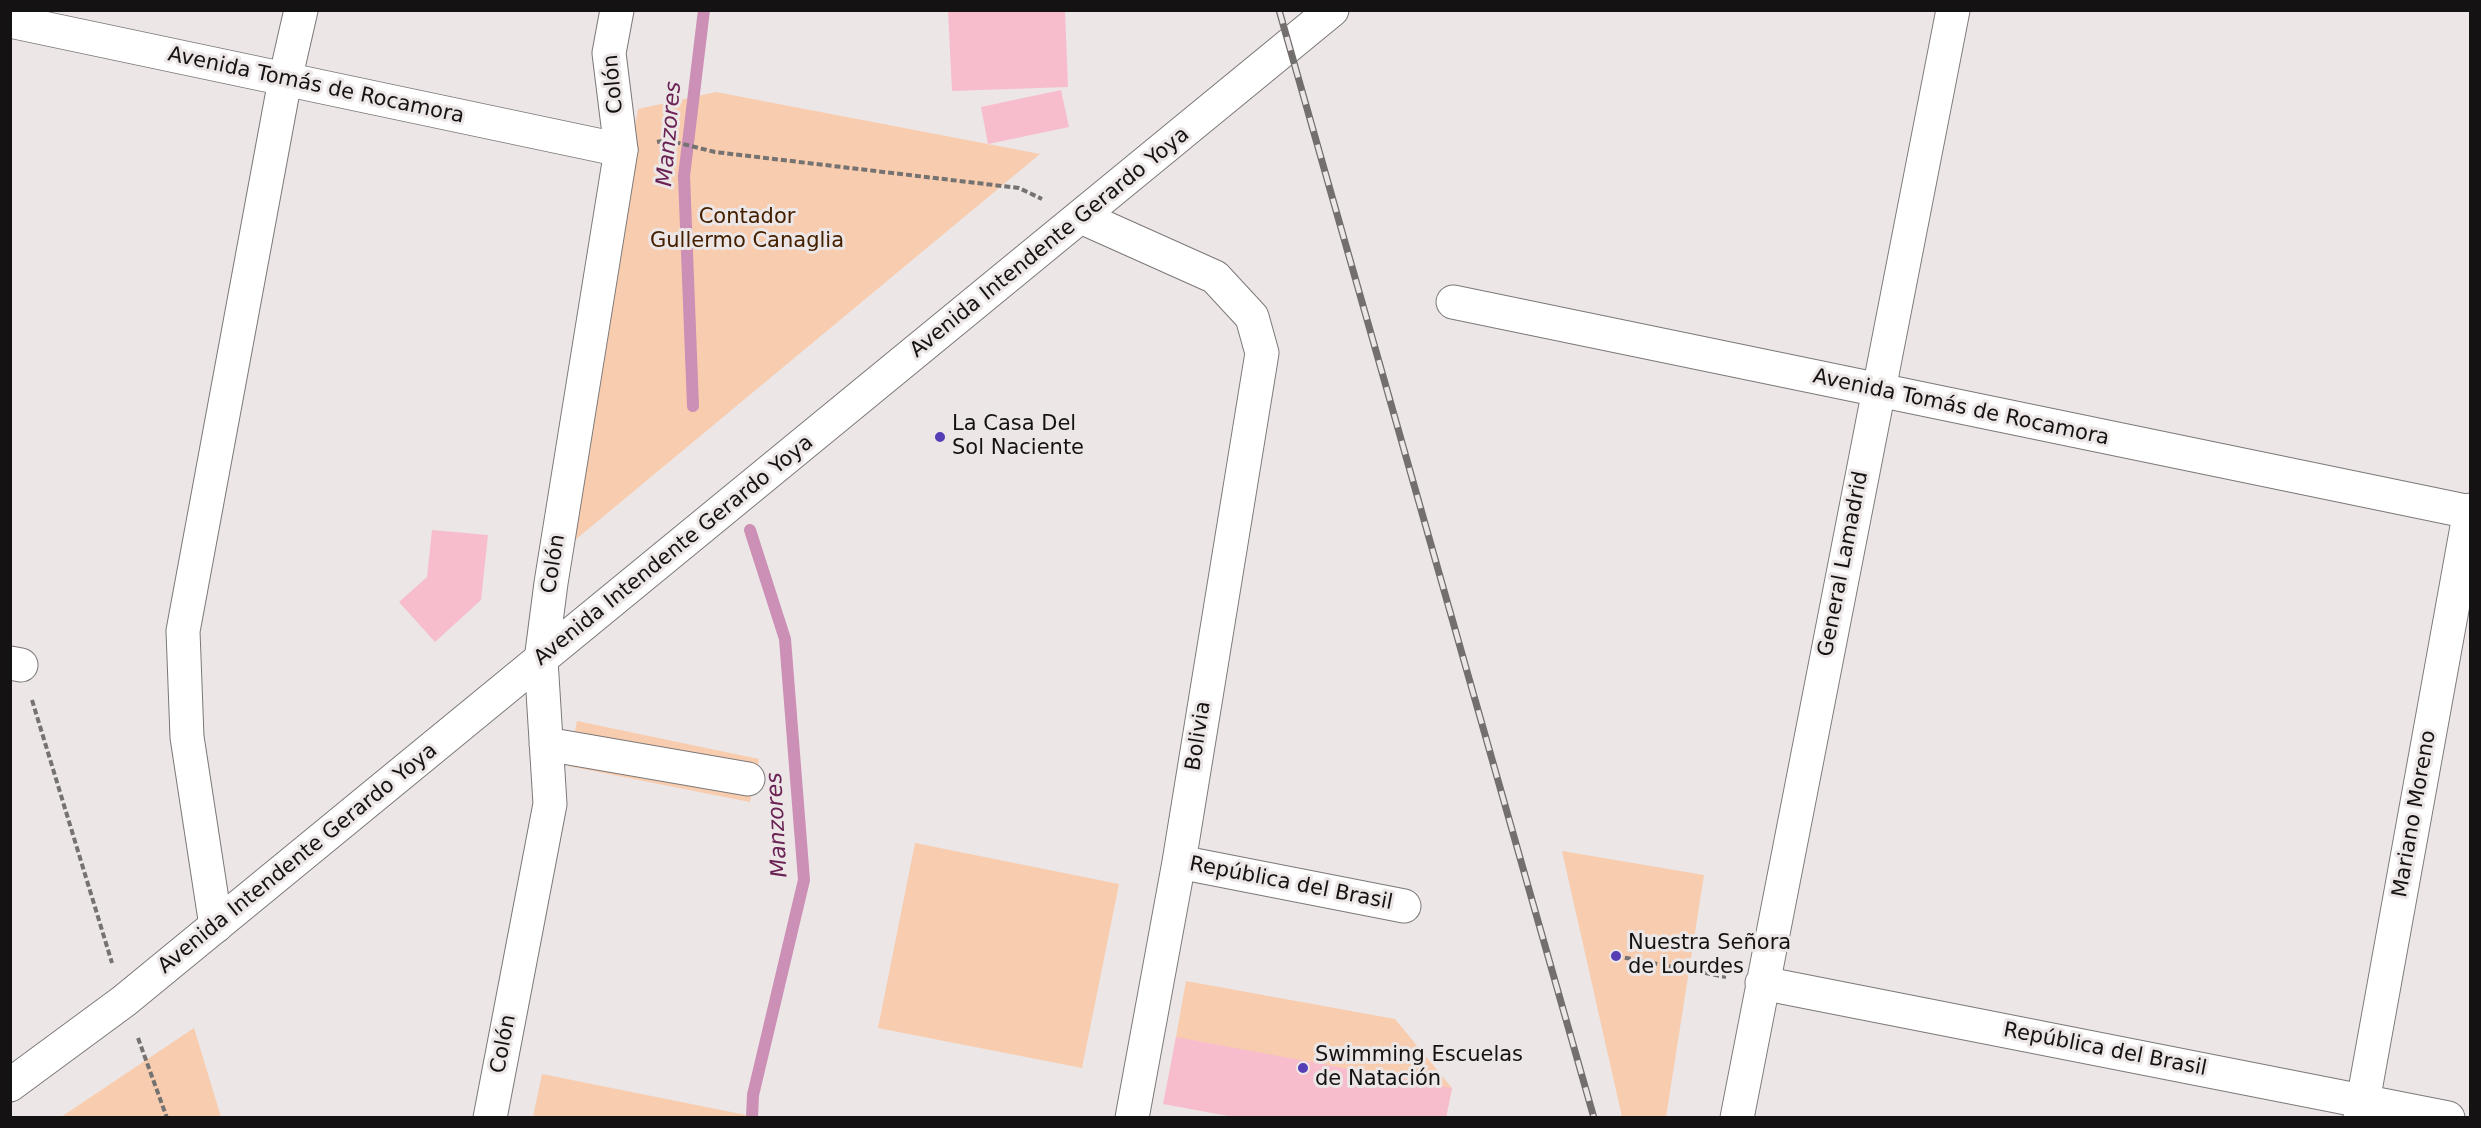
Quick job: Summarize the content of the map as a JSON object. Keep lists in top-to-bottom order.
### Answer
{
  "streets": {
    "street": [
      "Colón",
      "Avenida Tomás de Rocamora",
      "Avenida Intendente Gerardo Yoya",
      "General Lamadrid",
      "Bolivia",
      "Mariano Moreno",
      "República del Brasil"
    ]
  },
  "crossings": [
    ["Colón", "Avenida Tomás de Rocamora"],
    ["Colón", "Avenida Intendente Gerardo Yoya"],
    ["Avenida Tomás de Rocamora", "General Lamadrid"],
    ["Avenida Tomás de Rocamora", "Mariano Moreno"],
    ["Avenida Intendente Gerardo Yoya", "Bolivia"],
    ["General Lamadrid", "República del Brasil"],
    ["Bolivia", "República del Brasil"],
    ["Mariano Moreno", "República del Brasil"]
  ],
  "water": ["Manzores"],
  "parks": ["Contador Gullermo Canaglia"],
  "places": ["La Casa Del Sol Naciente", "Nuestra Señora de Lourdes", "Swimming Escuelas de Natación"]
}
